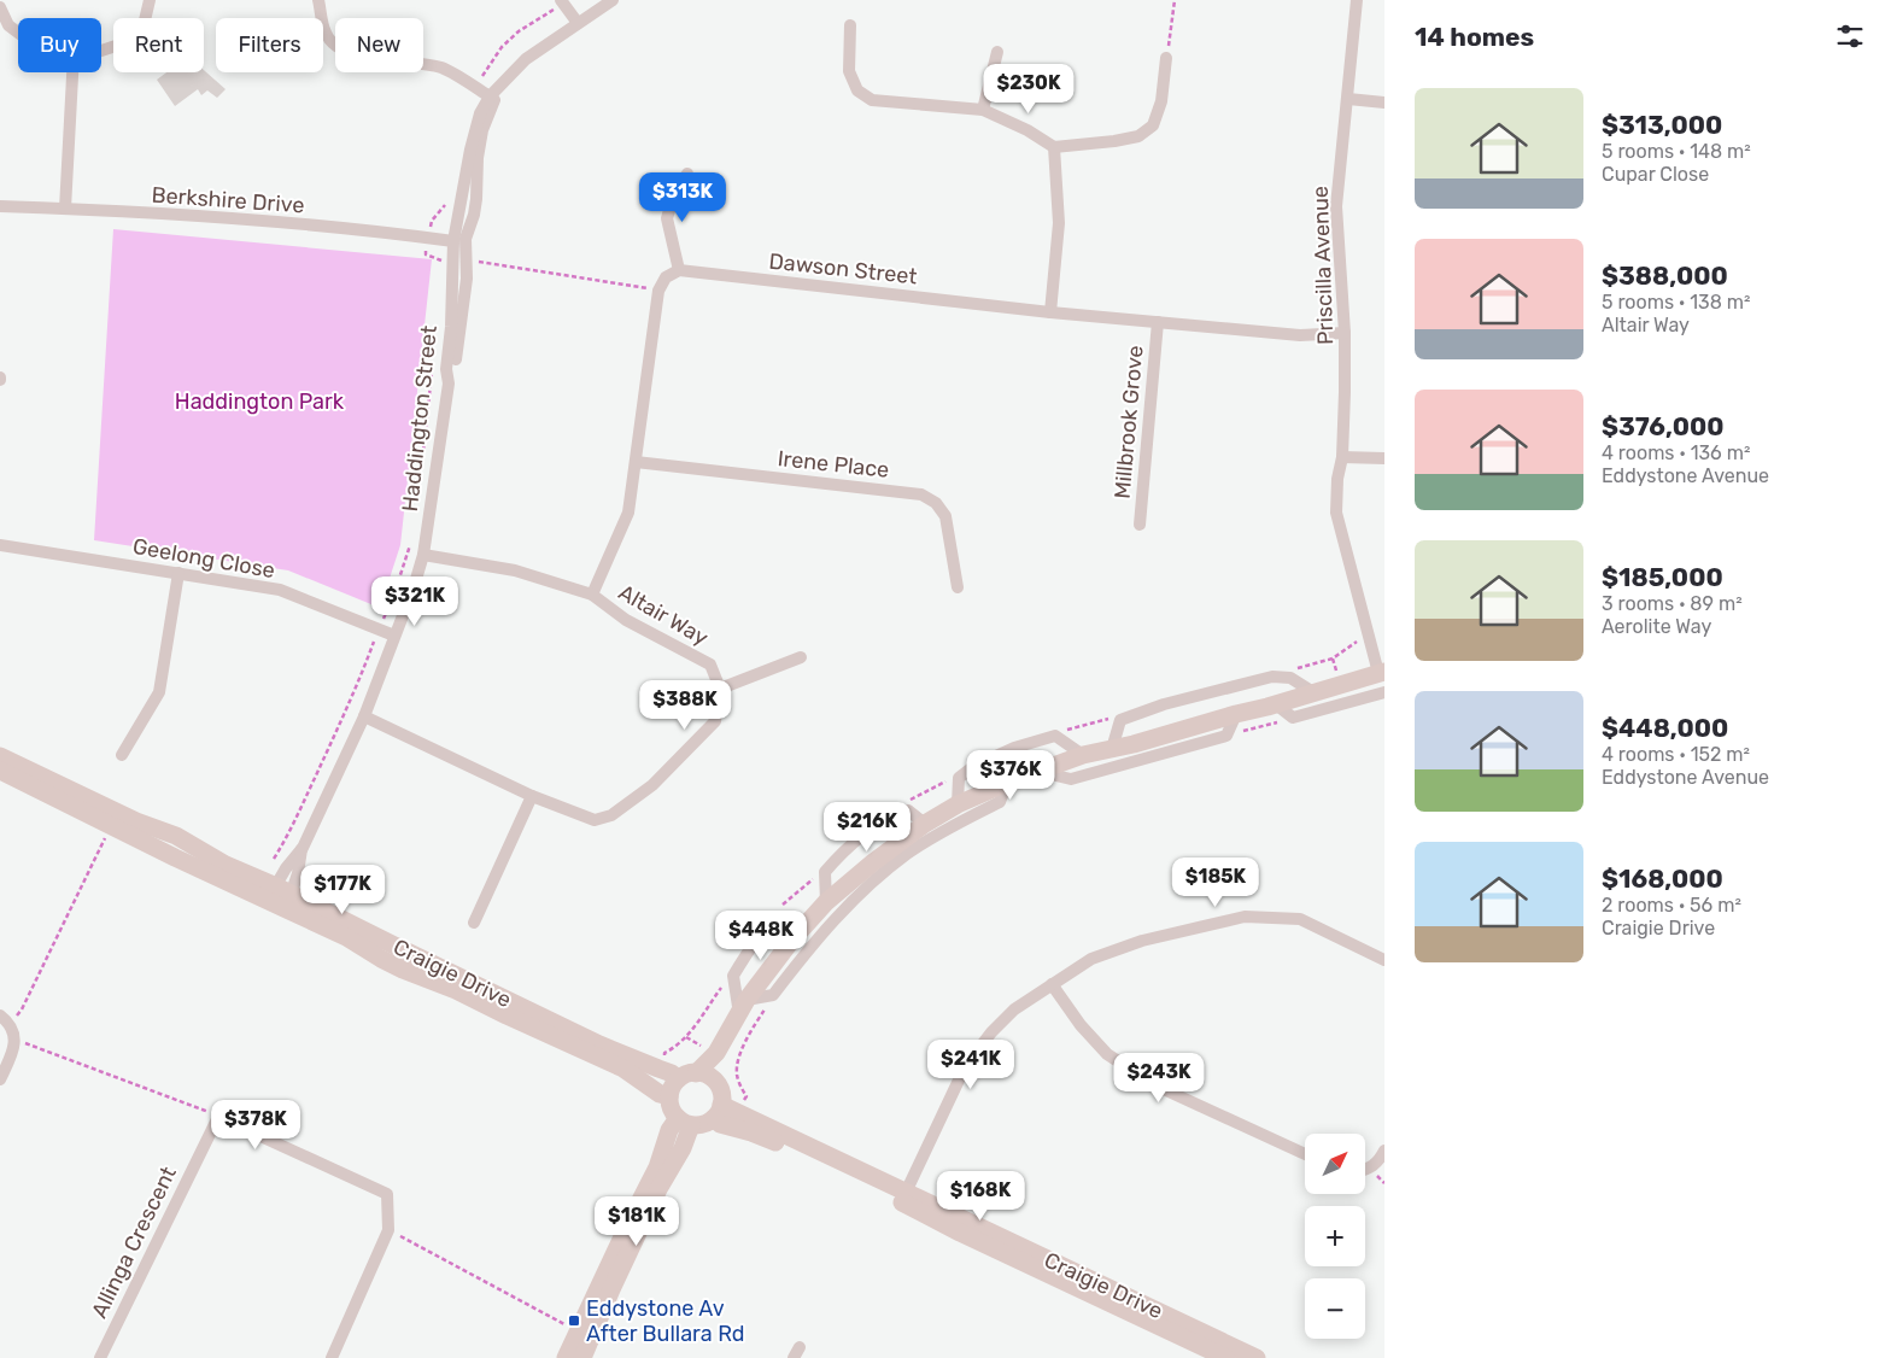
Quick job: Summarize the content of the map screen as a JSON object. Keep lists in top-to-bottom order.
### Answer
{
  "streets": {
    "main road": ["Craigie Drive"],
    "street": [
      "Berkshire Drive",
      "Priscilla Avenue",
      "Dawson Street",
      "Haddington Street",
      "Millbrook Grove",
      "Irene Place",
      "Geelong Close",
      "Altair Way",
      "Allinga Crescent"
    ]
  },
  "crossings": [
    ["Berkshire Drive", "Haddington Street"],
    ["Priscilla Avenue", "Dawson Street"],
    ["Dawson Street", "Millbrook Grove"],
    ["Haddington Street", "Geelong Close"],
    ["Haddington Street", "Altair Way"],
    ["Haddington Street", "Craigie Drive"]
  ],
  "parks": ["Haddington Park"],
  "places": {
    "transit": ["Eddystone Av After Bullara Rd"]
  },
  "north": "top right",
  "page": {
    "heading": "14 homes",
    "chip": [
      "Buy",
      "Rent",
      "Filters",
      "New"
    ],
    "price": [
      "$230K",
      "$313K",
      "$321K",
      "$388K",
      "$376K",
      "$216K",
      "$185K",
      "$177K",
      "$448K",
      "$241K",
      "$243K",
      "$378K",
      "$168K",
      "$181K"
    ],
    "list": [
      {
        "name": "$313,000",
        "note": "5 rooms · 148 m² · Cupar Close"
      },
      {
        "name": "$388,000",
        "note": "5 rooms · 138 m² · Altair Way"
      },
      {
        "name": "$376,000",
        "note": "4 rooms · 136 m² · Eddystone Avenue"
      },
      {
        "name": "$185,000",
        "note": "3 rooms · 89 m² · Aerolite Way"
      },
      {
        "name": "$448,000",
        "note": "4 rooms · 152 m² · Eddystone Avenue"
      },
      {
        "name": "$168,000",
        "note": "2 rooms · 56 m² · Craigie Drive"
      }
    ],
    "map_buttons": ["+", "−"]
  }
}
